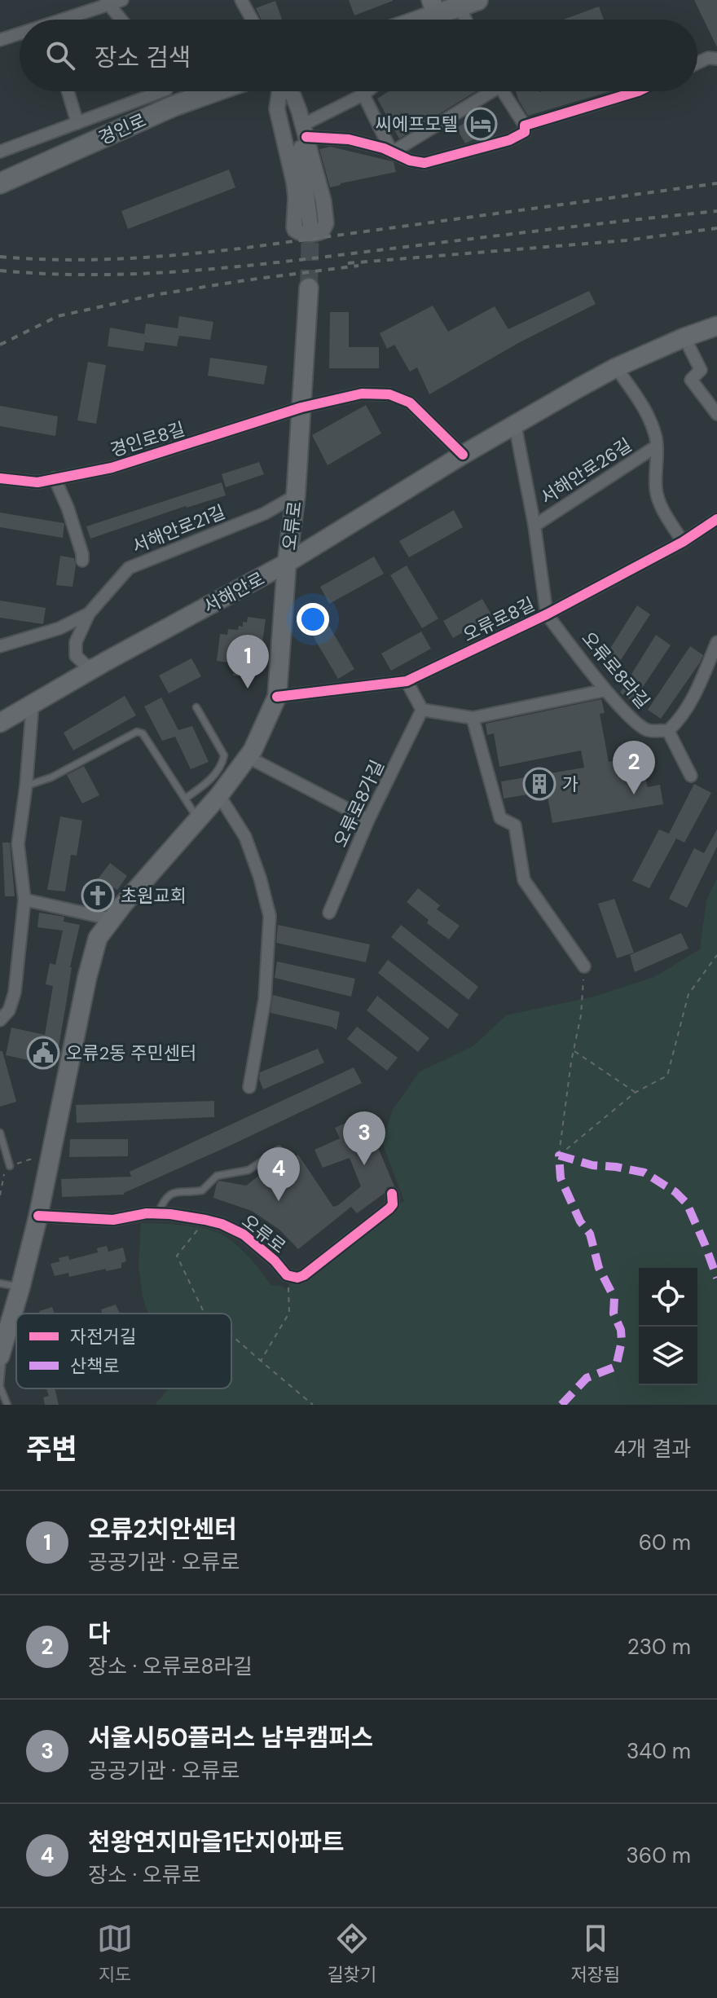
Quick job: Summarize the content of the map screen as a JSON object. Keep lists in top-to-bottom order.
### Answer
{
  "streets": {
    "main road": ["경인로", "오류로", "서해안로"],
    "street": [
      "경인로8길",
      "서해안로26길",
      "서해안로21길",
      "오류로8길",
      "오류로8라길",
      "오류로8가길"
    ]
  },
  "crossings": [
    ["경인로8길", "오류로"],
    ["서해안로26길", "서해안로"],
    ["서해안로26길", "오류로8길"],
    ["서해안로26길", "오류로8라길"],
    ["오류로", "서해안로21길"],
    ["오류로", "서해안로"],
    ["오류로", "오류로8길"],
    ["서해안로21길", "서해안로"],
    ["오류로8길", "오류로8라길"]
  ],
  "places": {
    "hotel": ["씨에프모텔"],
    "building": ["가"],
    "church": ["초원교회"],
    "public building": ["오류2동 주민센터"]
  },
  "legend": ["자전거길", "산책로"],
  "page": {
    "search": "장소 검색",
    "pins": [
      "1",
      "2",
      "3",
      "4"
    ],
    "heading": ["주변", "4개 결과"],
    "list": [
      {
        "mark": "1",
        "name": "오류2치안센터",
        "note": "공공기관 · 오류로",
        "value": "60 m"
      },
      {
        "mark": "2",
        "name": "다",
        "note": "장소 · 오류로8라길",
        "value": "230 m"
      },
      {
        "mark": "3",
        "name": "서울시50플러스 남부캠퍼스",
        "note": "공공기관 · 오류로",
        "value": "340 m"
      },
      {
        "mark": "4",
        "name": "천왕연지마을1단지아파트",
        "note": "장소 · 오류로",
        "value": "360 m"
      }
    ],
    "nav": ["지도", "길찾기", "저장됨"]
  }
}
